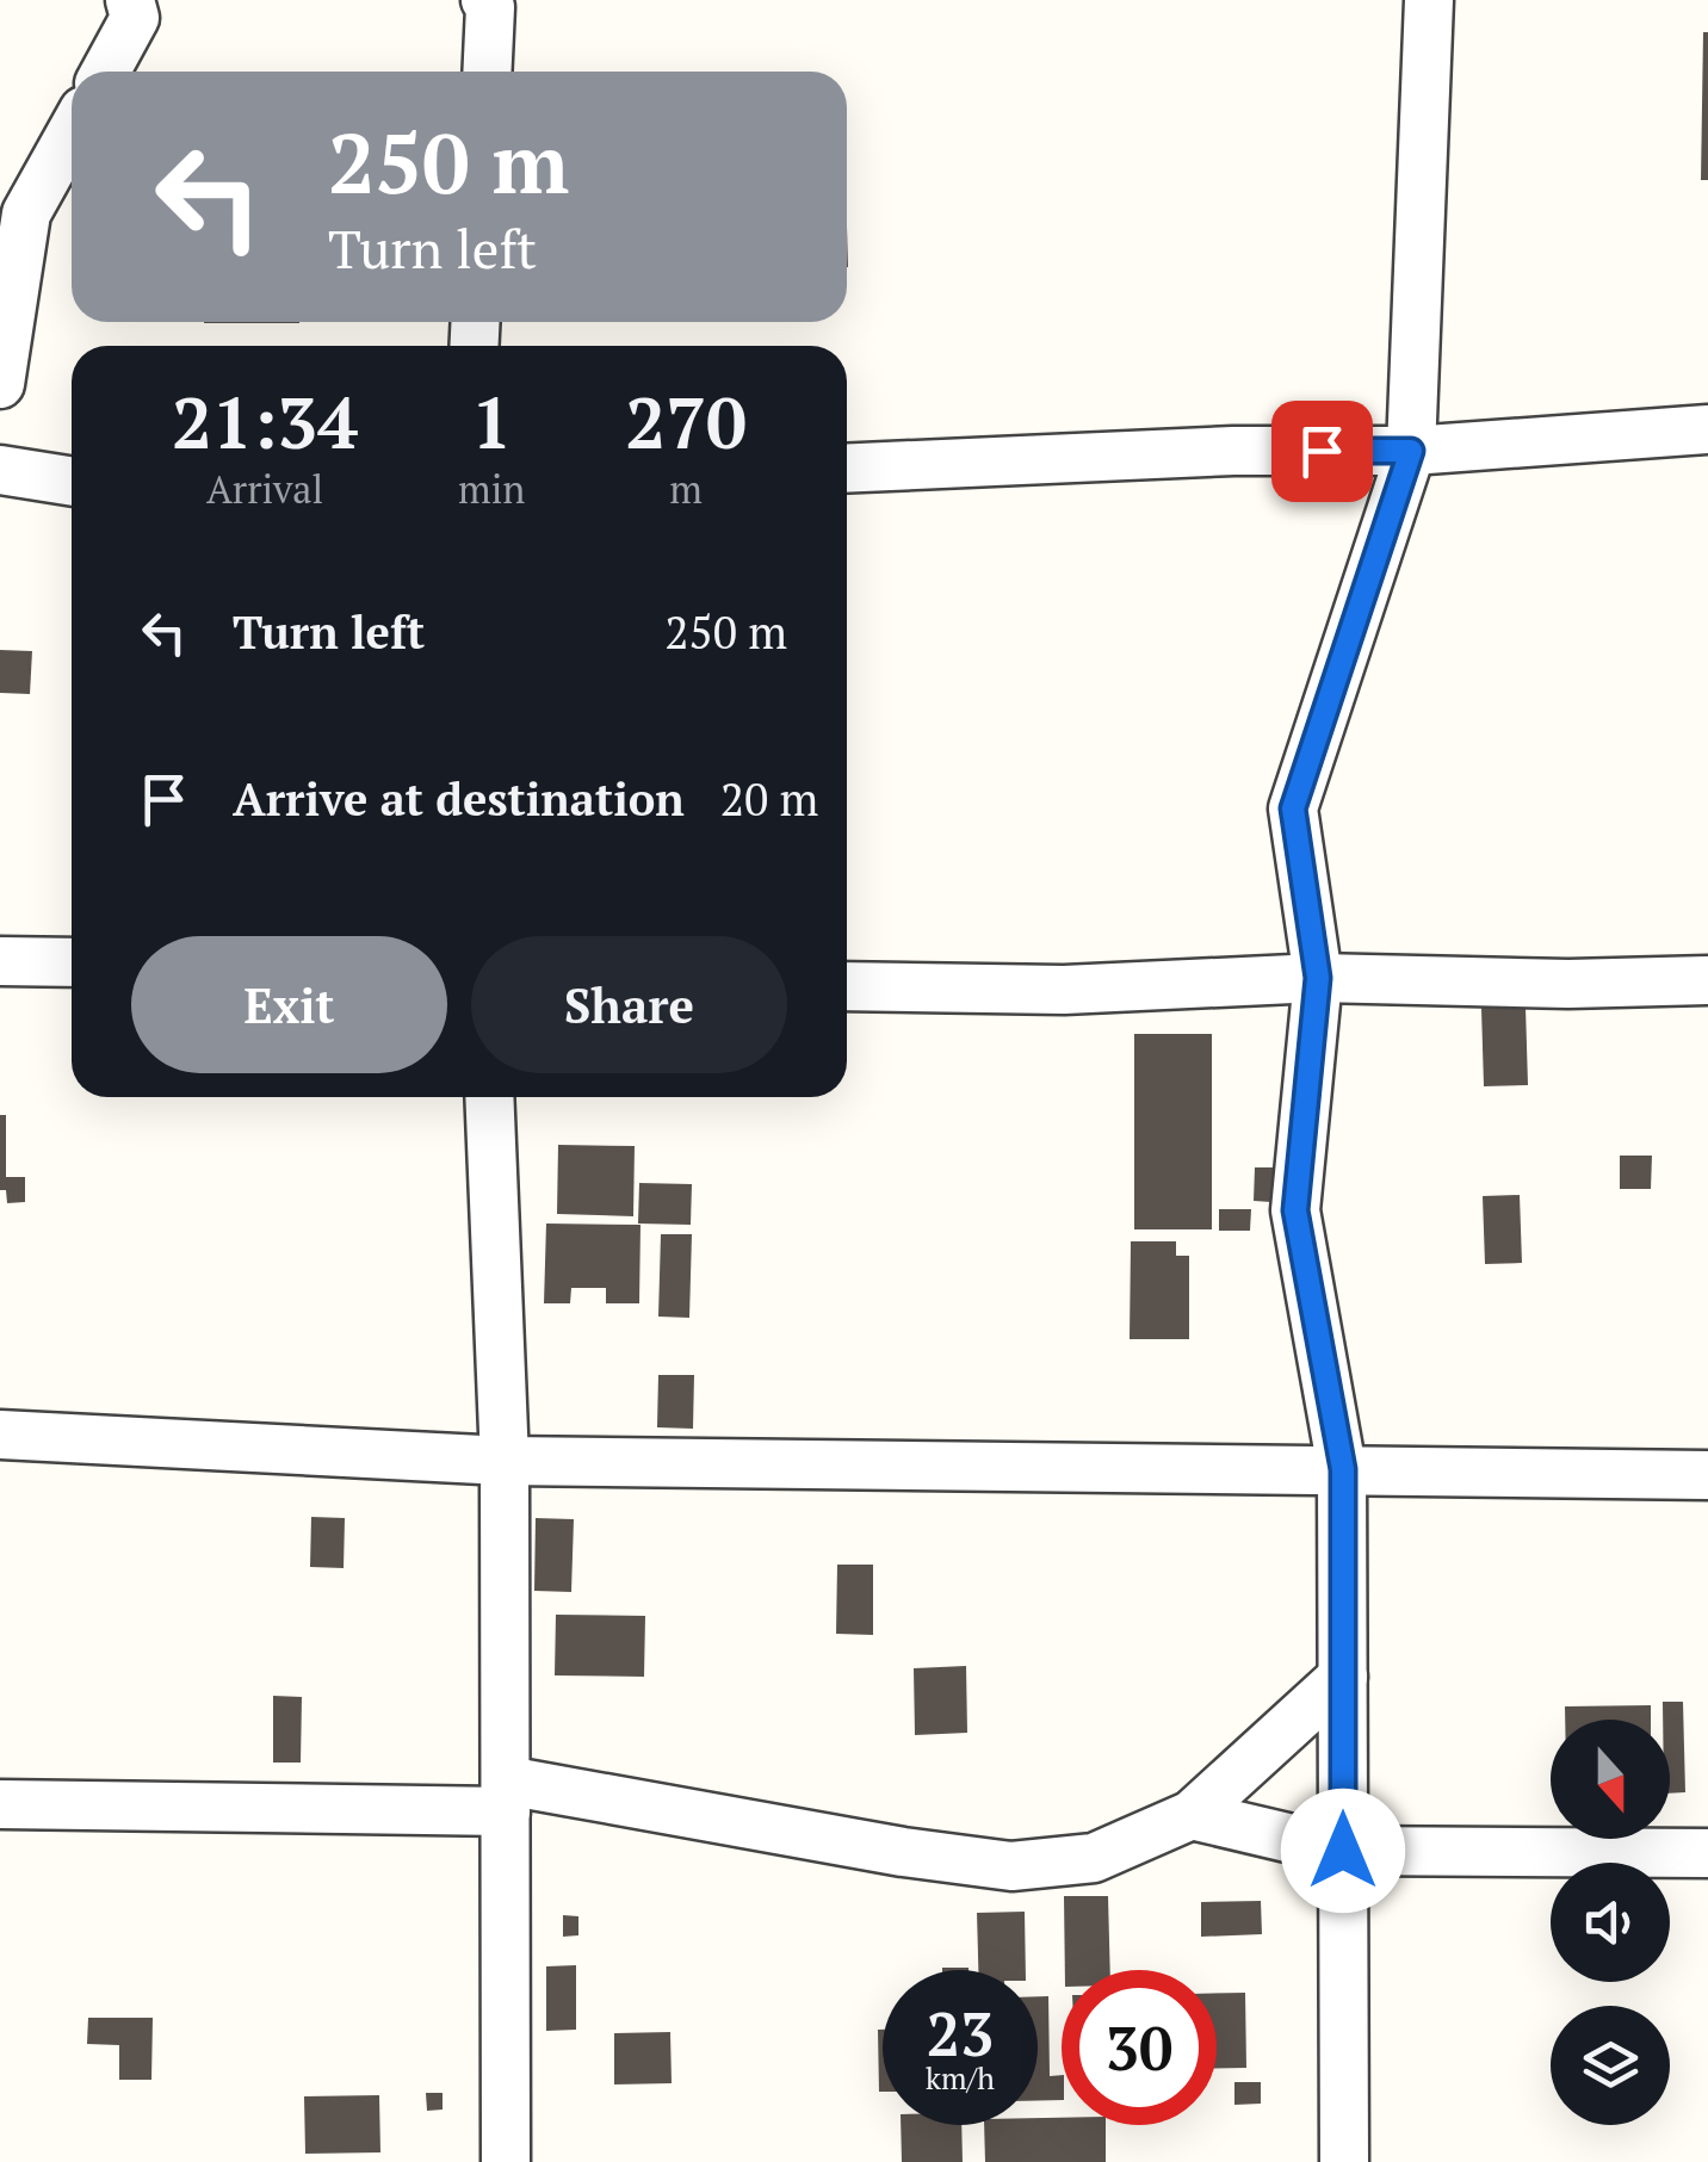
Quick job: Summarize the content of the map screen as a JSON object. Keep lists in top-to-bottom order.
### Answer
{
  "north": "bottom",
  "page": {
    "turn": ["250 m", "Turn left"],
    "eta": [
      "21:34",
      "Arrival",
      "1",
      "min",
      "270",
      "m"
    ],
    "list": [
      {
        "name": "Turn left",
        "value": "250 m"
      },
      {
        "name": "Arrive at destination",
        "value": "20 m"
      }
    ],
    "buttons": ["Exit", "Share"],
    "speed": "23 km/h",
    "limit": "30"
  }
}
